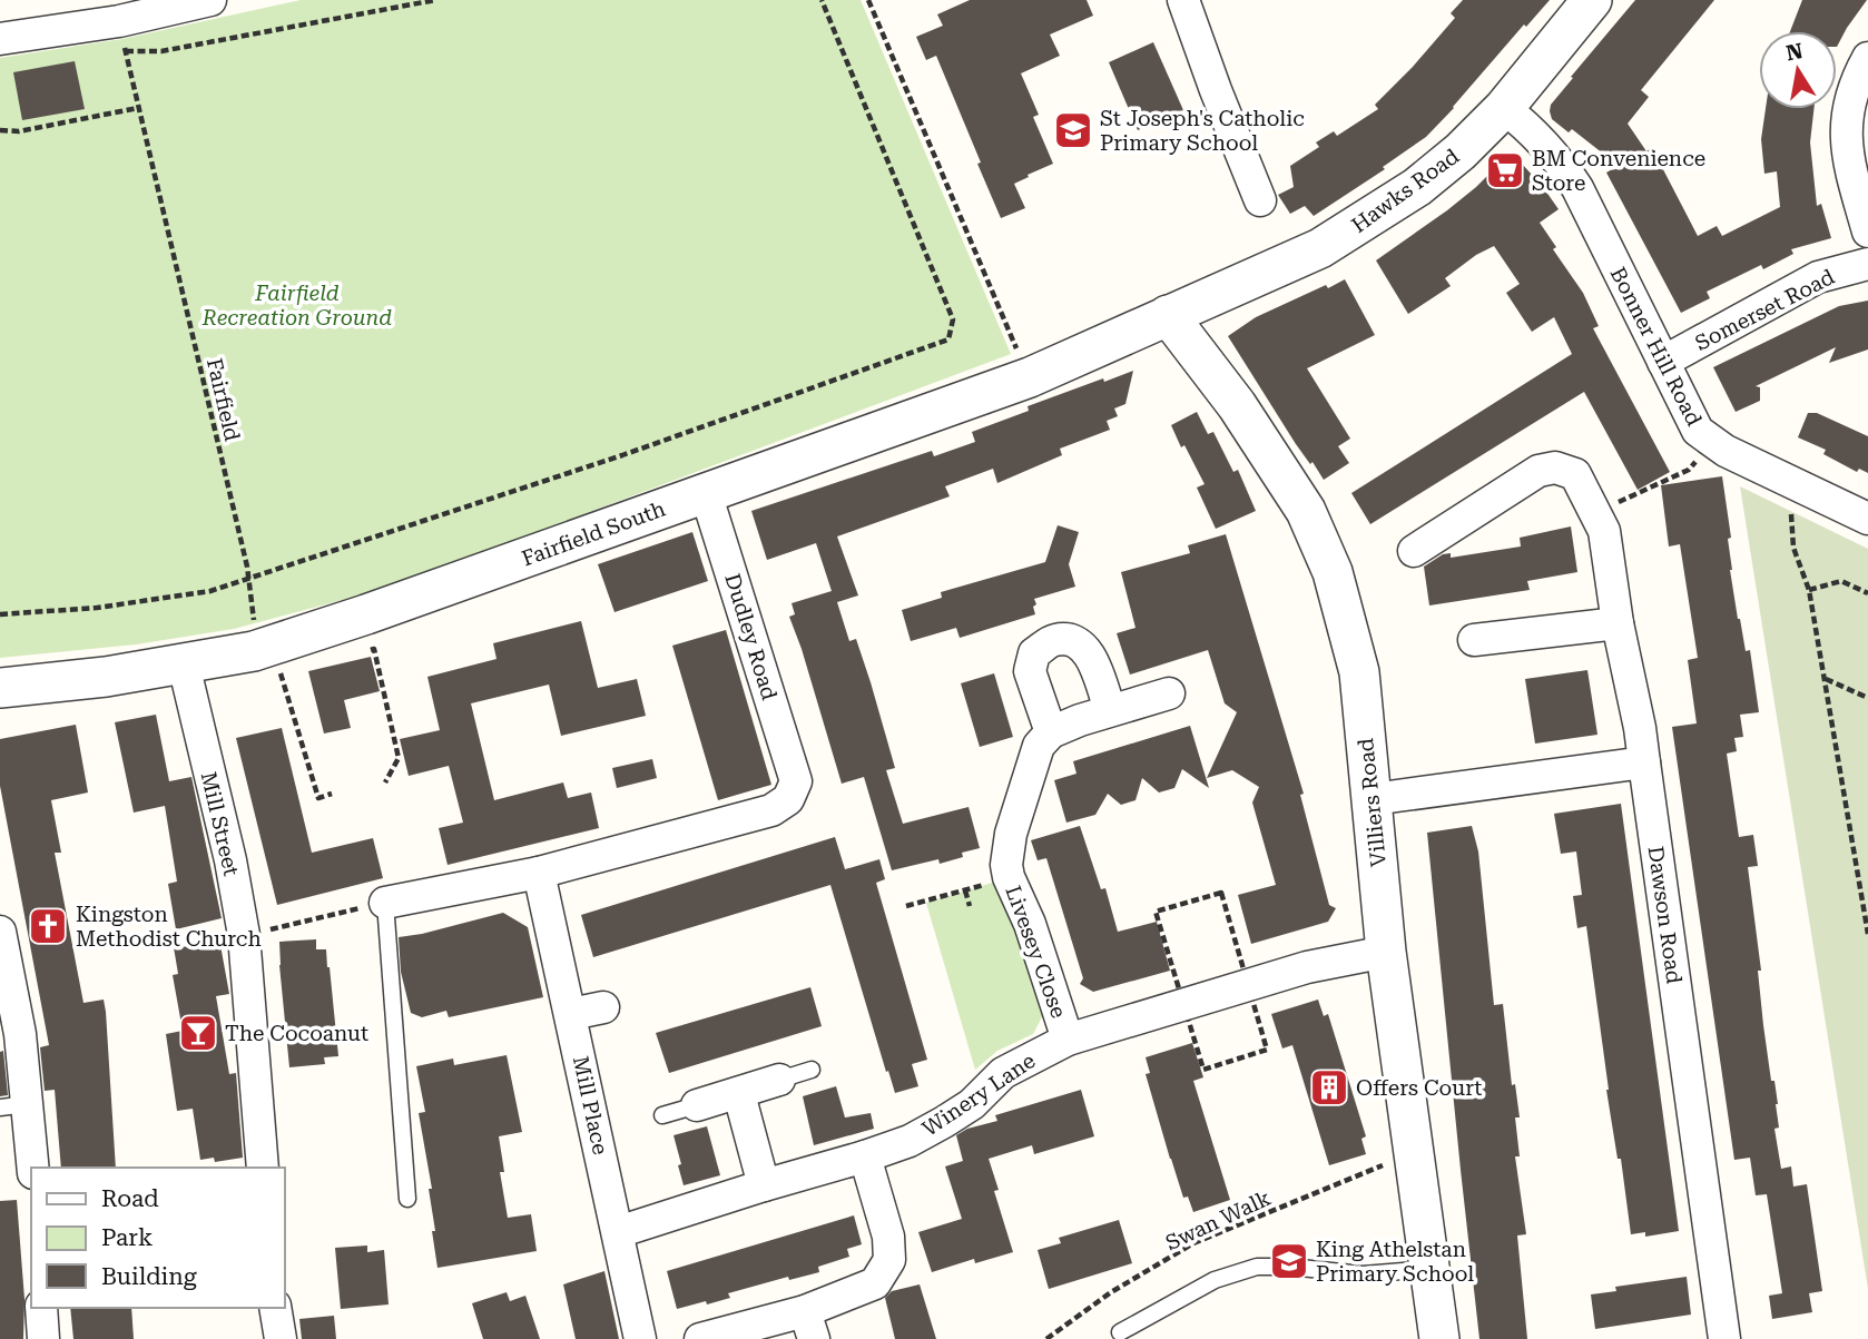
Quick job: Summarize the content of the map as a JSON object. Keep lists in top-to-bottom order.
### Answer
{
  "streets": {
    "street": [
      "Hawks Road",
      "Somerset Road",
      "Bonner Hill Road",
      "Fairfield South",
      "Dudley Road",
      "Villiers Road",
      "Mill Street",
      "Dawson Road",
      "Livesey Close",
      "Winery Lane",
      "Mill Place"
    ],
    "path": ["Fairfield", "Swan Walk"]
  },
  "crossings": [
    ["Hawks Road", "Bonner Hill Road"],
    ["Hawks Road", "Fairfield South"],
    ["Hawks Road", "Villiers Road"],
    ["Somerset Road", "Bonner Hill Road"],
    ["Fairfield", "Fairfield South"],
    ["Fairfield South", "Dudley Road"],
    ["Fairfield South", "Villiers Road"],
    ["Fairfield South", "Mill Street"],
    ["Dudley Road", "Mill Place"],
    ["Villiers Road", "Winery Lane"],
    ["Villiers Road", "Swan Walk"],
    ["Livesey Close", "Winery Lane"],
    ["Winery Lane", "Mill Place"]
  ],
  "parks": ["Fairfield Recreation Ground"],
  "places": {
    "school or university": ["St Joseph's Catholic Primary School", "King Athelstan Primary School"],
    "supermarket": ["BM Convenience Store"],
    "church": ["Kingston Methodist Church"],
    "bar": ["The Cocoanut"],
    "building": ["Offers Court"]
  },
  "legend": ["Road", "Park", "Building"],
  "north": "top"
}
